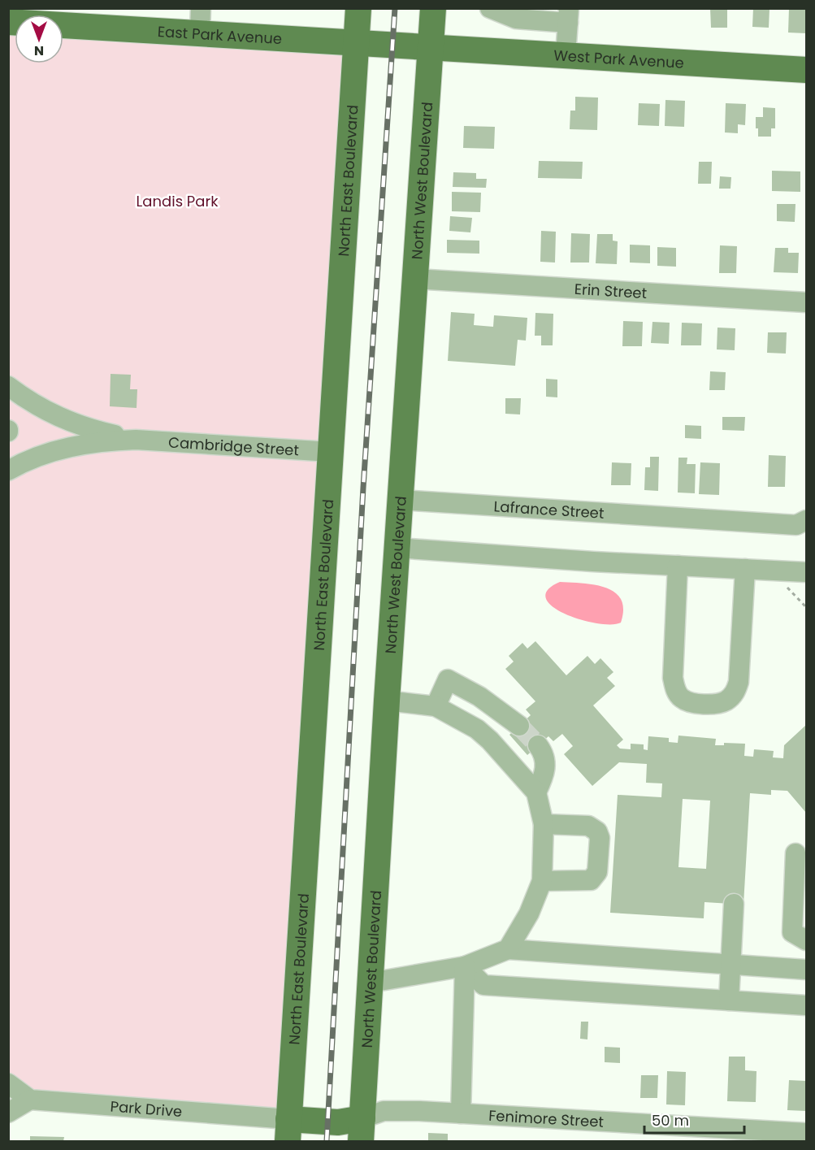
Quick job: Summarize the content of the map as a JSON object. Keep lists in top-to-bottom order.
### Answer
{
  "streets": {
    "main road": [
      "East Park Avenue",
      "West Park Avenue",
      "North East Boulevard",
      "North West Boulevard",
      "Fenimore Street"
    ],
    "street": [
      "Erin Street",
      "Cambridge Street",
      "Lafrance Street",
      "Park Drive"
    ]
  },
  "crossings": [
    ["East Park Avenue", "West Park Avenue"],
    ["East Park Avenue", "North East Boulevard"],
    ["East Park Avenue", "North West Boulevard"],
    ["West Park Avenue", "North West Boulevard"],
    ["North East Boulevard", "Cambridge Street"],
    ["North East Boulevard", "Park Drive"],
    ["North East Boulevard", "Fenimore Street"],
    ["North West Boulevard", "Erin Street"],
    ["North West Boulevard", "Lafrance Street"],
    ["North West Boulevard", "Fenimore Street"],
    ["Park Drive", "Fenimore Street"]
  ],
  "parks": ["Landis Park"],
  "scale_bar": "50 m",
  "north": "bottom"
}
